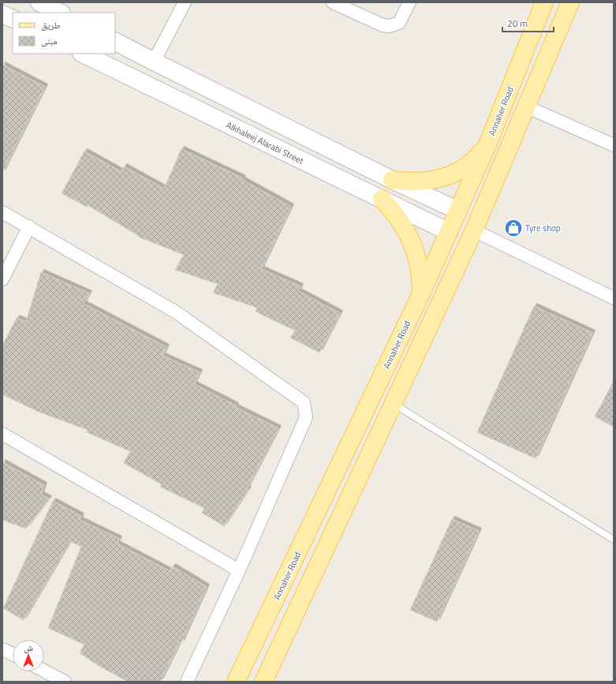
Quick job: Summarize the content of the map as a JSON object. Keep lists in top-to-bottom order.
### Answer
{
  "streets": {
    "main road": ["Annaher Road", "Alkhaleej Alarabi Street"]
  },
  "crossings": [
    ["Annaher Road", "Alkhaleej Alarabi Street"]
  ],
  "places": {
    "shop": ["Tyre shop"]
  },
  "legend": ["طريق", "مبنى"],
  "scale_bar": "20 m",
  "north": "top"
}
